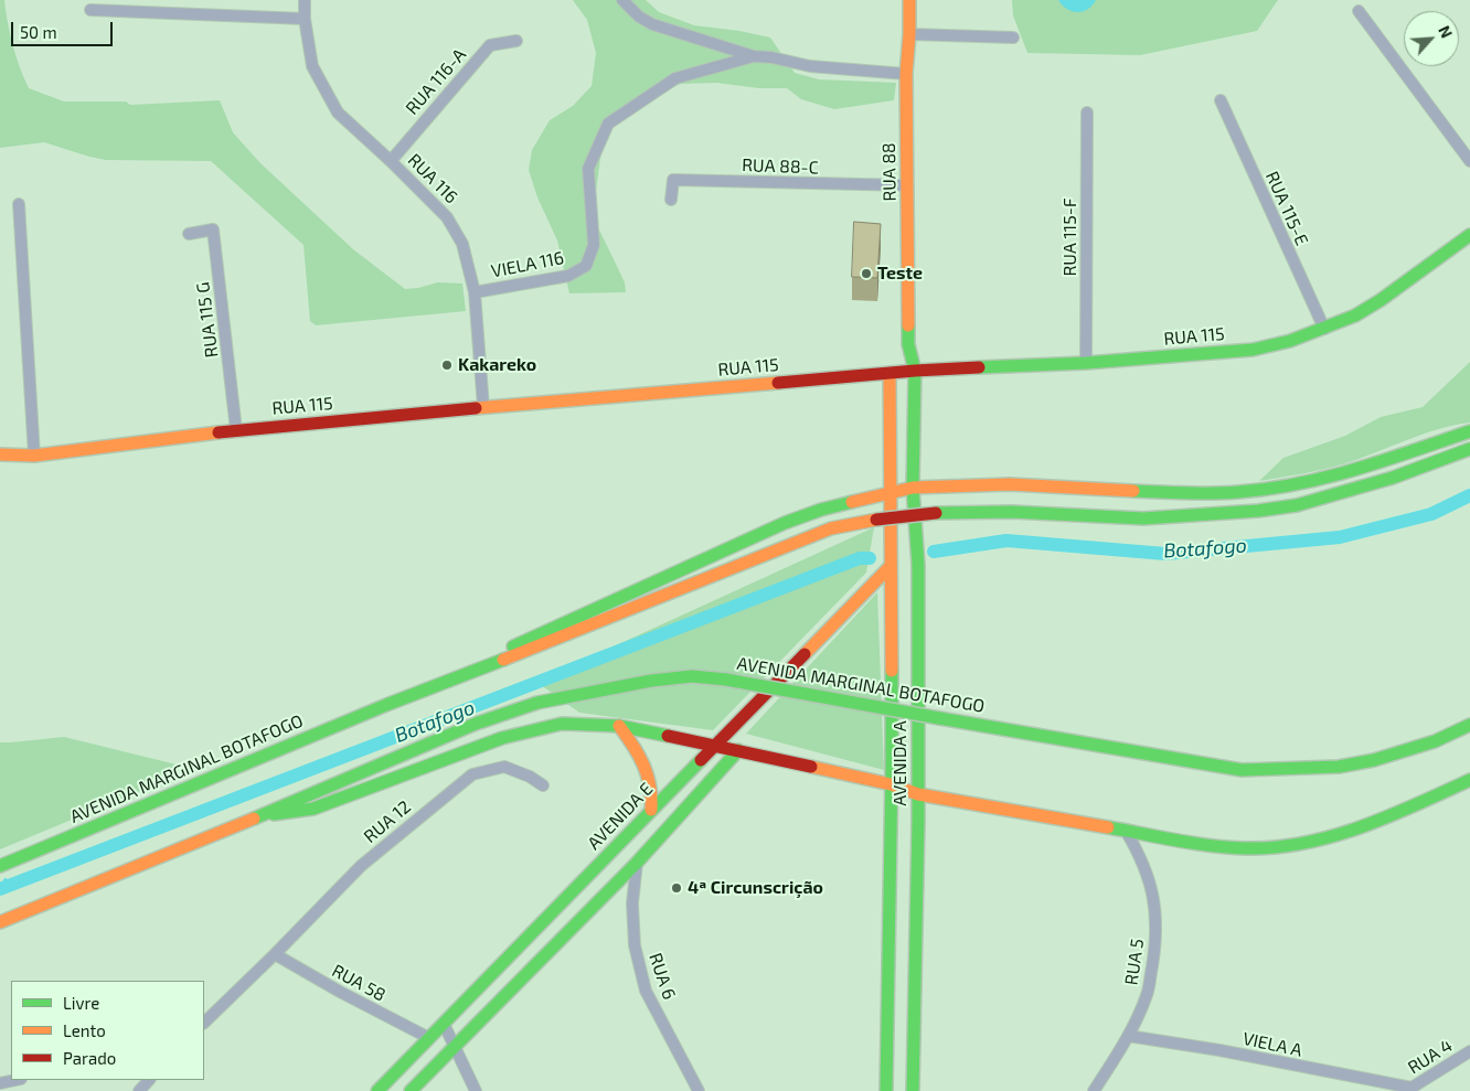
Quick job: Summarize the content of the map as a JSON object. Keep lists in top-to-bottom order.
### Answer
{
  "streets": {
    "main road": [
      "RUA 88",
      "RUA 115",
      "AVENIDA MARGINAL BOTAFOGO",
      "AVENIDA A",
      "AVENIDA E"
    ],
    "street": [
      "RUA 116-A",
      "RUA 88-C",
      "RUA 116",
      "RUA 115-E",
      "RUA 115-F",
      "VIELA 116",
      "RUA 115 G",
      "RUA 12",
      "RUA 5",
      "RUA 6",
      "RUA 58",
      "VIELA A",
      "RUA 4"
    ]
  },
  "crossings": [
    ["RUA 116-A", "RUA 116"],
    ["RUA 88-C", "RUA 88"],
    ["RUA 88", "RUA 115"],
    ["RUA 88", "AVENIDA A"],
    ["RUA 116", "VIELA 116"],
    ["RUA 116", "RUA 115"],
    ["RUA 115-E", "RUA 115"],
    ["RUA 115-F", "RUA 115"],
    ["RUA 115 G", "RUA 115"],
    ["RUA 115", "AVENIDA A"],
    ["AVENIDA MARGINAL BOTAFOGO", "AVENIDA A"],
    ["AVENIDA MARGINAL BOTAFOGO", "AVENIDA E"],
    ["AVENIDA MARGINAL BOTAFOGO", "RUA 5"],
    ["AVENIDA A", "AVENIDA E"],
    ["AVENIDA E", "RUA 58"],
    ["RUA 12", "RUA 58"],
    ["RUA 5", "VIELA A"],
    ["VIELA A", "RUA 4"]
  ],
  "water": ["Botafogo"],
  "places": ["Teste", "Kakareko", "4ª Circunscrição"],
  "legend": ["Livre", "Lento", "Parado"],
  "scale_bar": "50 m",
  "north": "top right"
}
